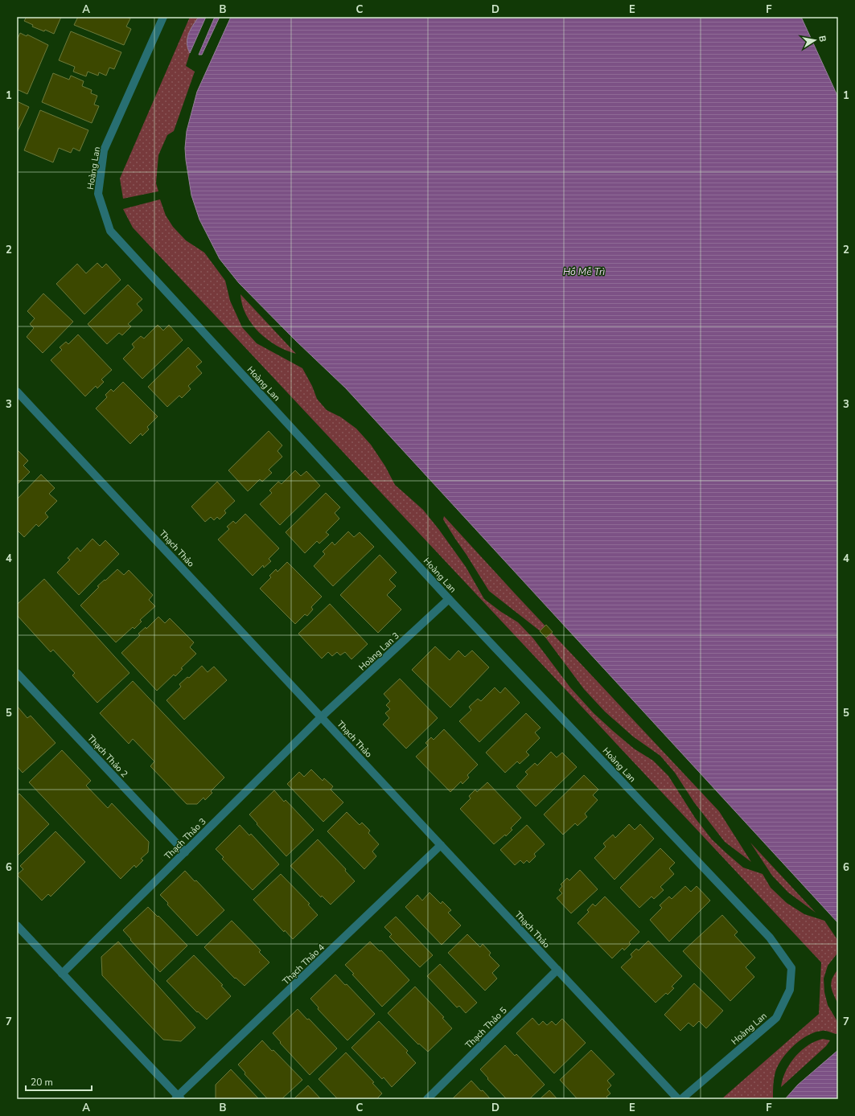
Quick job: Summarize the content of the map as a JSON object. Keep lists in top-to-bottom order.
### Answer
{
  "streets": {
    "street": [
      "Hoàng Lan",
      "Thạch Thảo",
      "Hoàng Lan 3",
      "Thạch Thảo 2",
      "Thạch Thảo 3",
      "Thạch Thảo 4",
      "Thạch Thảo 5"
    ]
  },
  "crossings": [
    ["Hoàng Lan", "Hoàng Lan 3"],
    ["Thạch Thảo", "Hoàng Lan 3"],
    ["Thạch Thảo", "Thạch Thảo 3"],
    ["Thạch Thảo", "Thạch Thảo 4"],
    ["Thạch Thảo", "Thạch Thảo 5"],
    ["Hoàng Lan 3", "Thạch Thảo 3"],
    ["Thạch Thảo 2", "Thạch Thảo 3"]
  ],
  "water": ["Hồ Mễ Trì"],
  "scale_bar": "20 m",
  "north": "right",
  "grid": {
    "columns": [
      "A",
      "B",
      "C",
      "D",
      "E",
      "F"
    ],
    "rows": [
      "1",
      "2",
      "3",
      "4",
      "5",
      "6",
      "7"
    ]
  }
}
